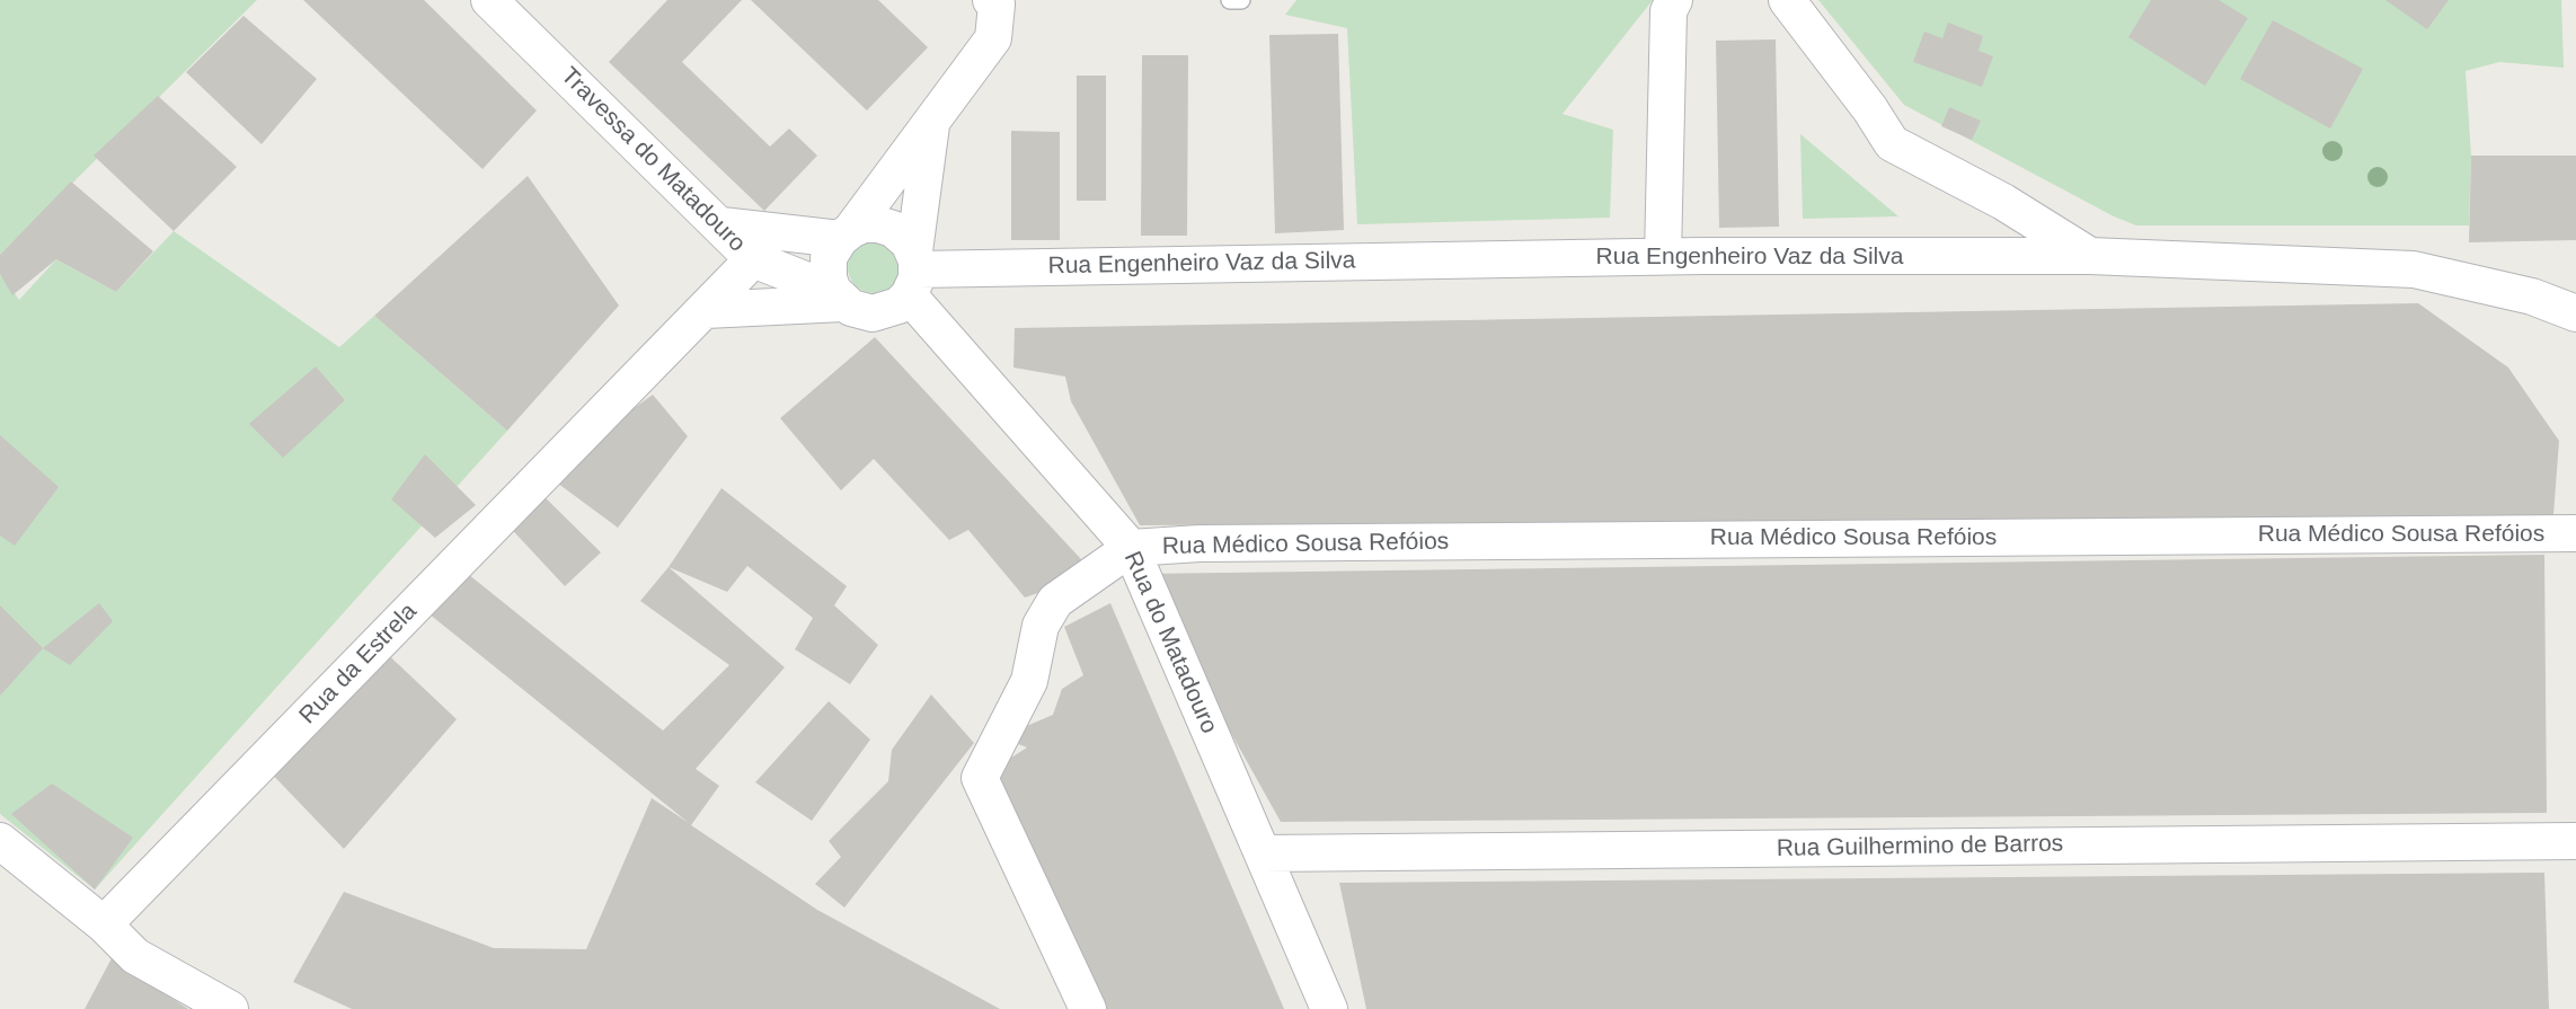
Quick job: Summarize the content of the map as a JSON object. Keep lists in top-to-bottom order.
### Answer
{
  "streets": {
    "street": [
      "Travessa do Matadouro",
      "Rua Engenheiro Vaz da Silva",
      "Rua Médico Sousa Refóios",
      "Rua do Matadouro",
      "Rua da Estrela",
      "Rua Guilhermino de Barros"
    ]
  },
  "crossings": [
    ["Travessa do Matadouro", "Rua Engenheiro Vaz da Silva"],
    ["Travessa do Matadouro", "Rua do Matadouro"],
    ["Travessa do Matadouro", "Rua da Estrela"],
    ["Rua Engenheiro Vaz da Silva", "Rua do Matadouro"],
    ["Rua Médico Sousa Refóios", "Rua do Matadouro"],
    ["Rua do Matadouro", "Rua Guilhermino de Barros"]
  ]
}
